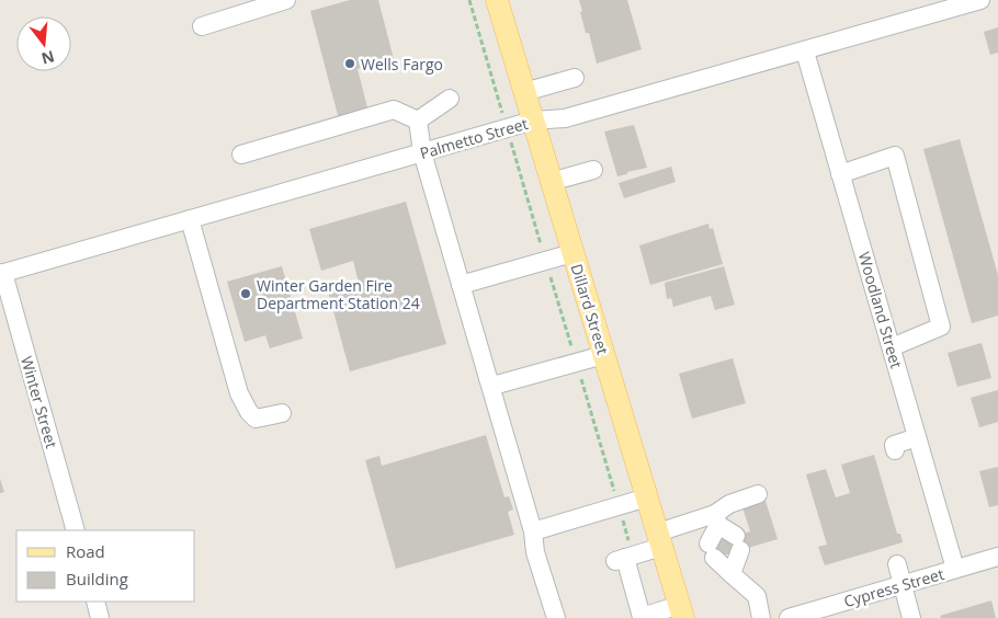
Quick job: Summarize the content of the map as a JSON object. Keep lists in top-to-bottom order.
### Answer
{
  "streets": {
    "main road": ["Dillard Street"],
    "street": [
      "Palmetto Street",
      "Woodland Street",
      "Winter Street",
      "Cypress Street"
    ]
  },
  "crossings": [
    ["Palmetto Street", "Dillard Street"],
    ["Palmetto Street", "Woodland Street"],
    ["Palmetto Street", "Winter Street"],
    ["Woodland Street", "Cypress Street"]
  ],
  "places": ["Wells Fargo", "Winter Garden Fire Department Station 24"],
  "legend": ["Road", "Building"],
  "north": "bottom"
}
